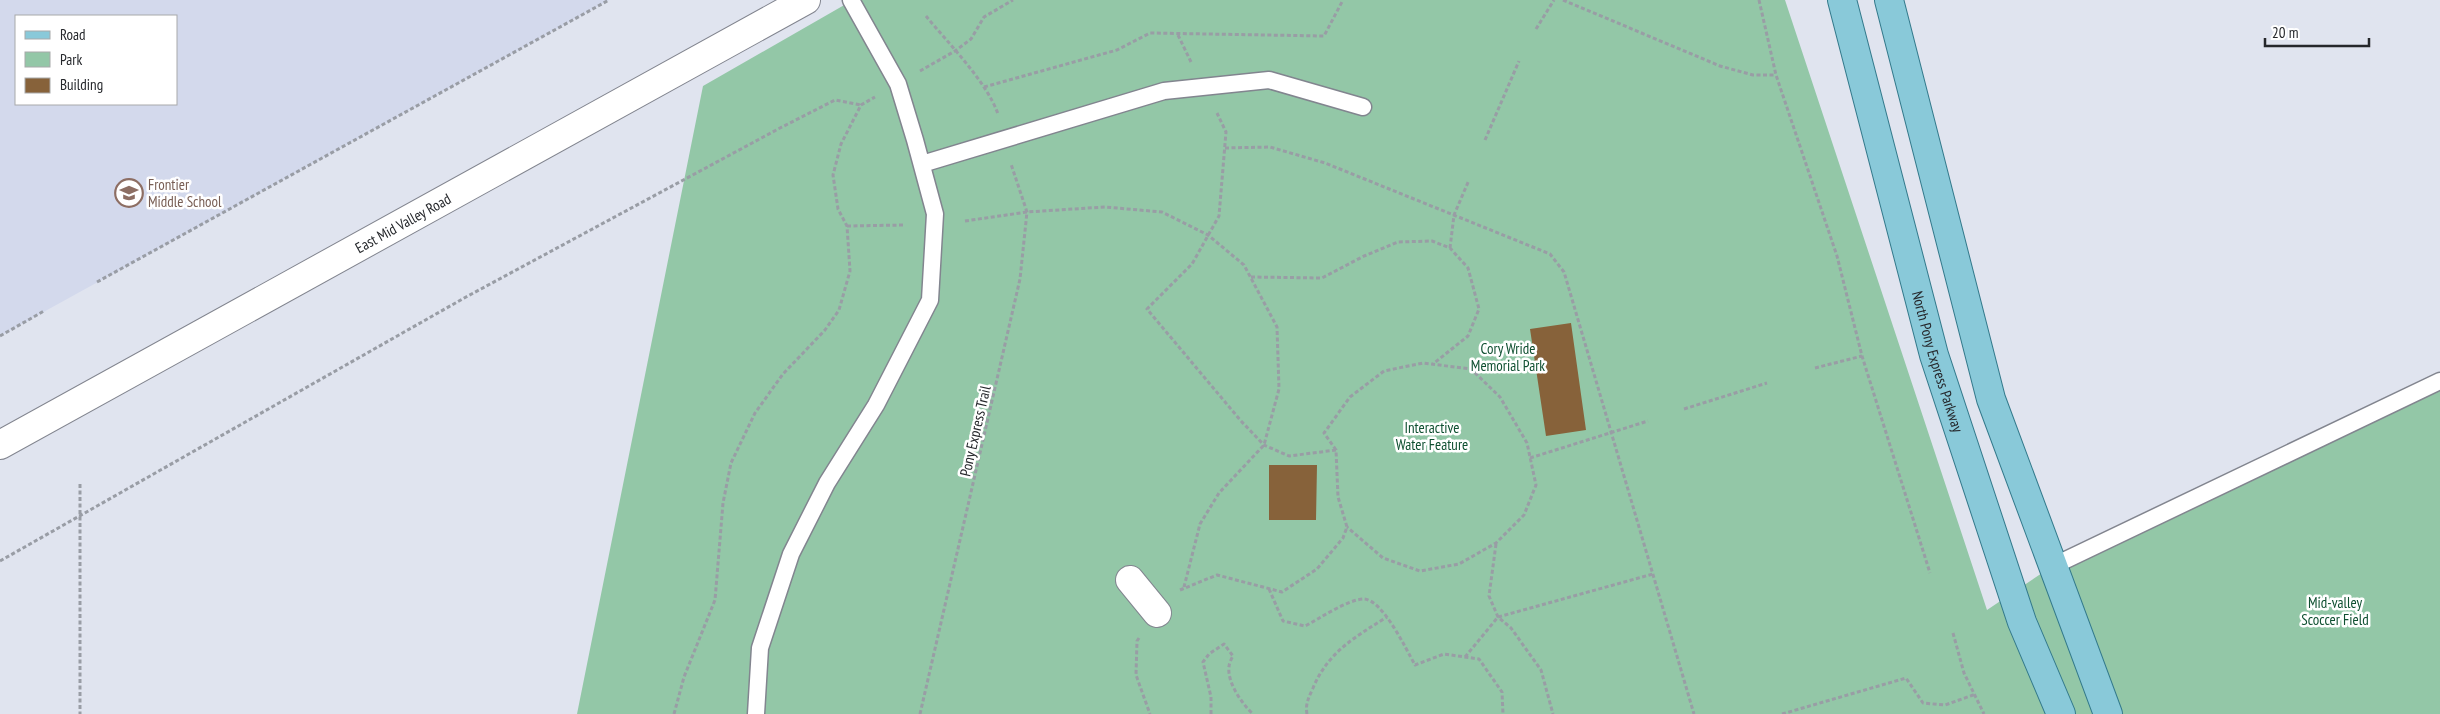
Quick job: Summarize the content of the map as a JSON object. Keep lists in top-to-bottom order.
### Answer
{
  "streets": {
    "main road": ["North Pony Express Parkway"],
    "street": ["East Mid Valley Road"],
    "path": ["Pony Express Trail"]
  },
  "parks": ["Cory Wride Memorial Park", "Interactive Water Feature", "Mid-valley Scoccer Field"],
  "places": {
    "school or university": ["Frontier Middle School"]
  },
  "legend": ["Road", "Park", "Building"],
  "scale_bar": "20 m"
}
